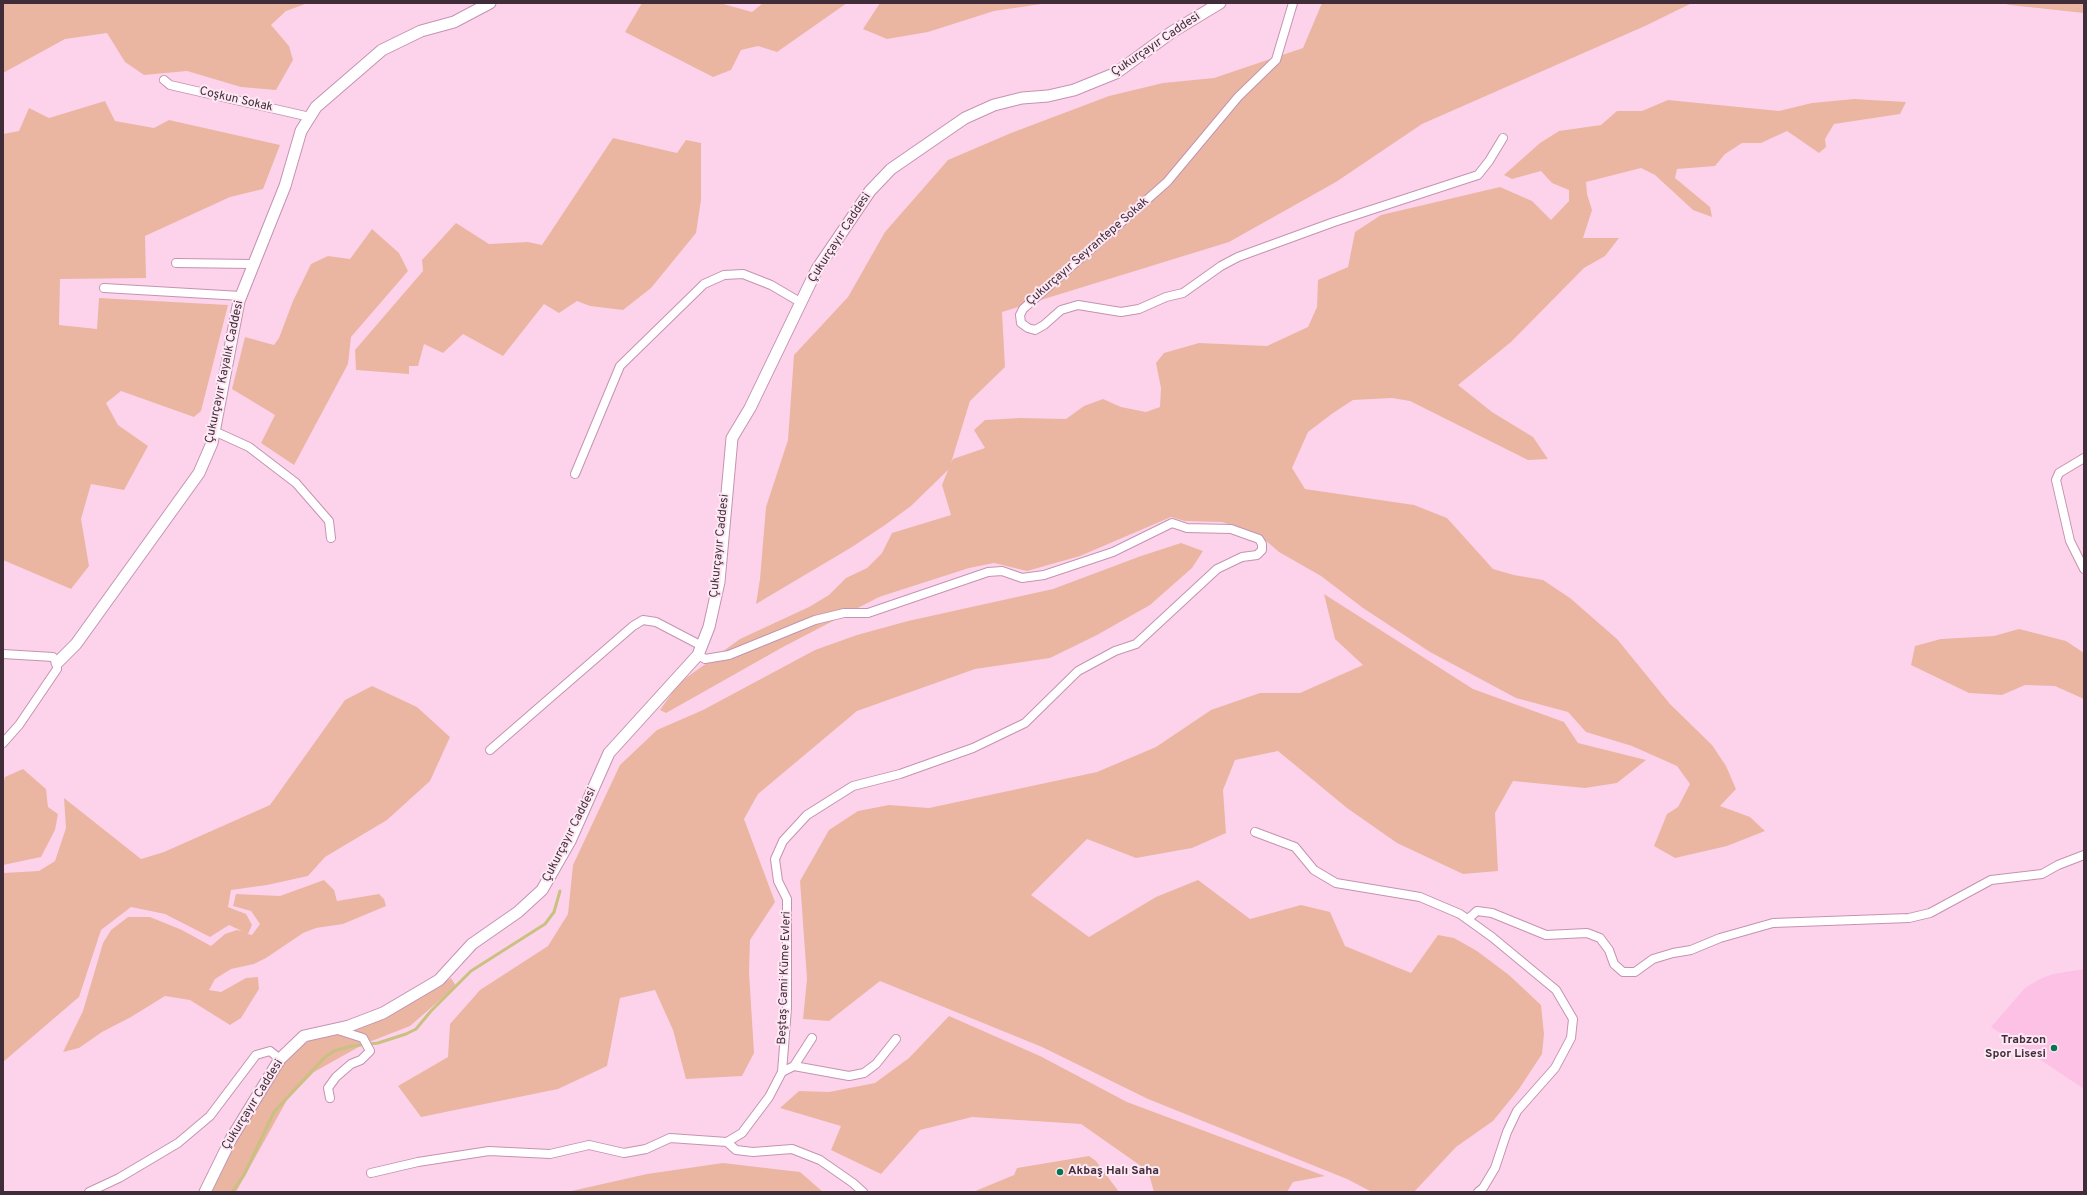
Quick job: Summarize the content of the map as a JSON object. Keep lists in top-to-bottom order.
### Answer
{
  "streets": {
    "street": [
      "Çukurçayır Caddesi",
      "Coşkun Sokak",
      "Çukurçayır Seyrantepe Sokak",
      "Çukurçayır Kayalık Caddesi",
      "Beştaş Cami Küme Evleri"
    ]
  },
  "crossings": [
    ["Çukurçayır Caddesi", "Beştaş Cami Küme Evleri"],
    ["Coşkun Sokak", "Çukurçayır Kayalık Caddesi"]
  ],
  "places": ["Trabzon Spor Lisesi", "Akbaş Halı Saha"]
}
